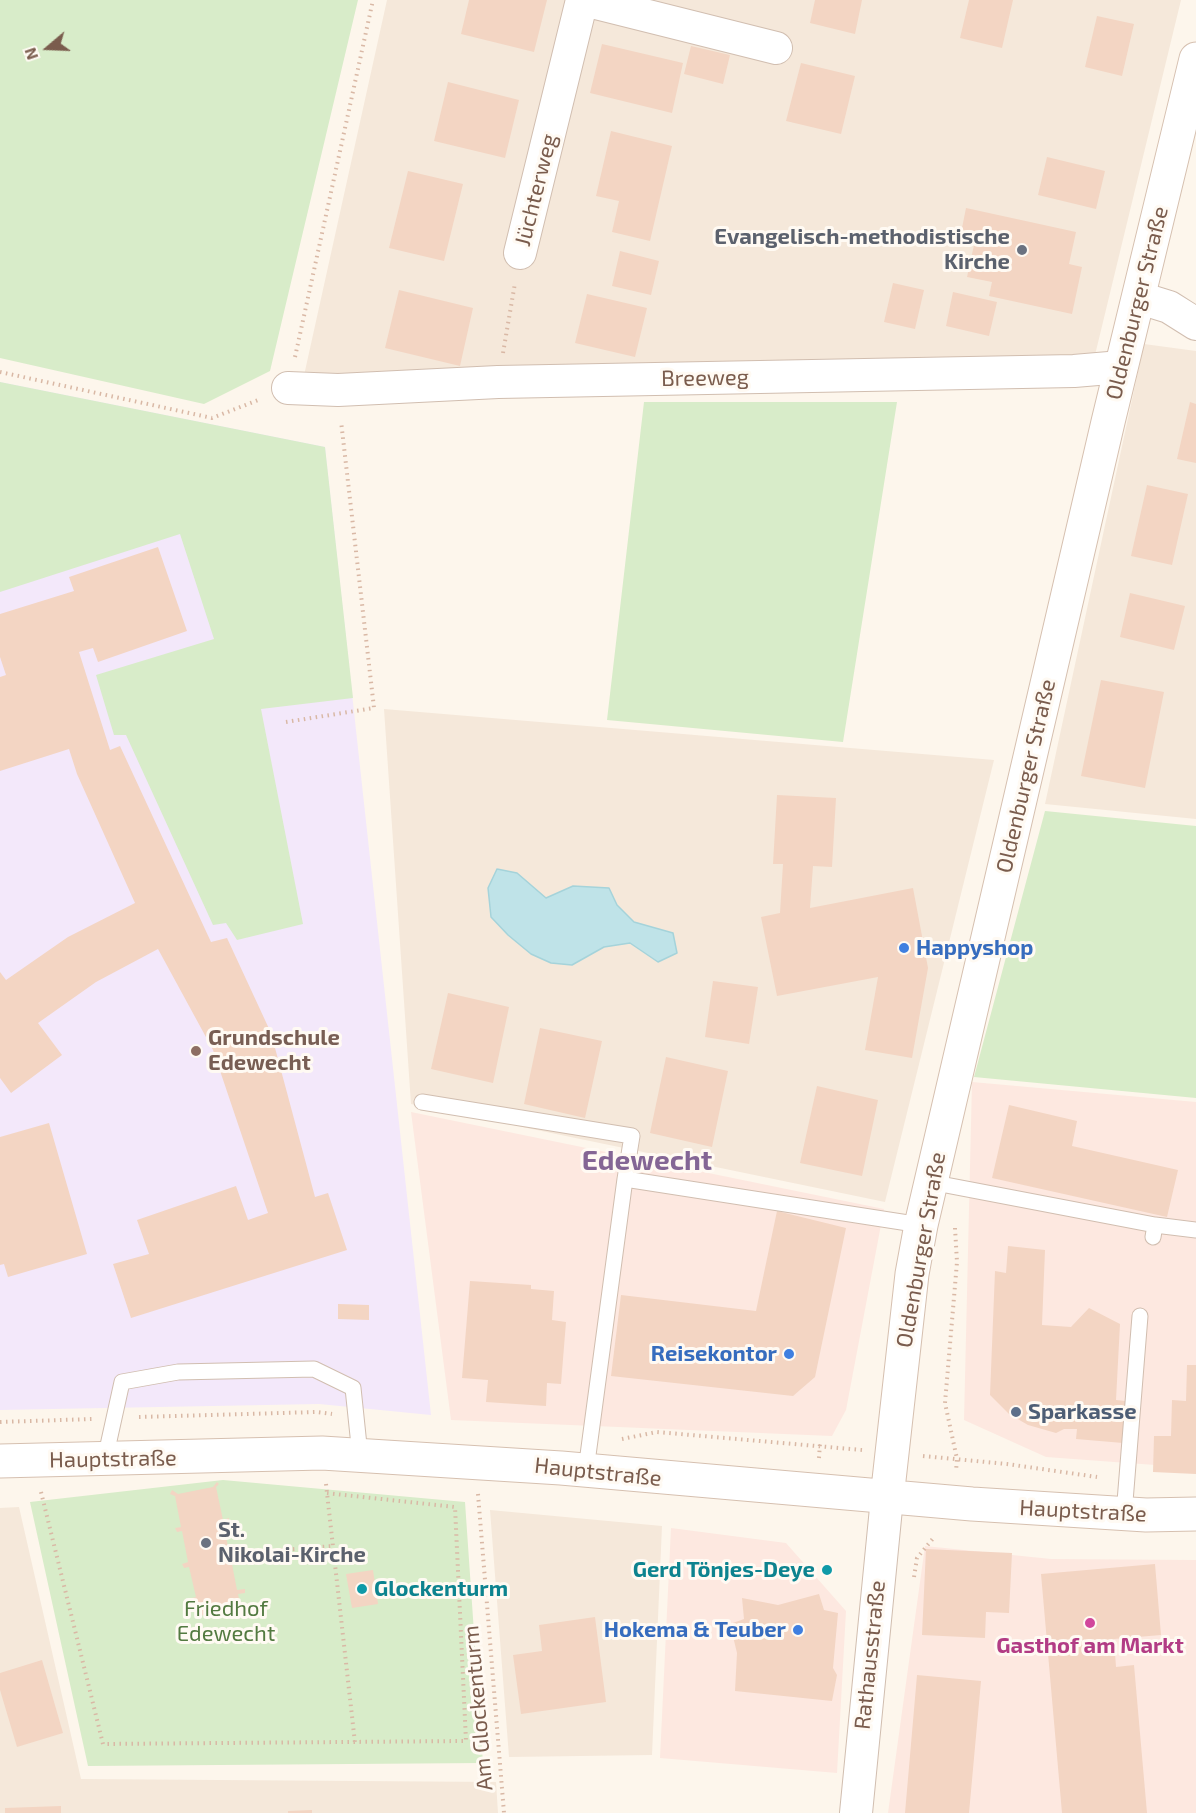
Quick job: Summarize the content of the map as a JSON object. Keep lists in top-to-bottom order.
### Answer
{
  "streets": {
    "main road": ["Oldenburger Straße", "Hauptstraße"],
    "street": ["Jüchterweg", "Breeweg", "Rathausstraße"],
    "path": ["Am Glockenturm"]
  },
  "crossings": [
    ["Jüchterweg", "Breeweg"],
    ["Oldenburger Straße", "Breeweg"],
    ["Oldenburger Straße", "Hauptstraße"],
    ["Oldenburger Straße", "Rathausstraße"],
    ["Hauptstraße", "Rathausstraße"]
  ],
  "districts": ["Edewecht"],
  "parks": ["Friedhof Edewecht"],
  "places": [
    "Evangelisch-methodistische Kirche",
    "Happyshop",
    "Grundschule Edewecht",
    "Reisekontor",
    "Sparkasse",
    "St. Nikolai-Kirche",
    "Gerd Tönjes-Deye",
    "Glockenturm",
    "Gasthof am Markt",
    "Hokema & Teuber"
  ],
  "north": "left"
}
